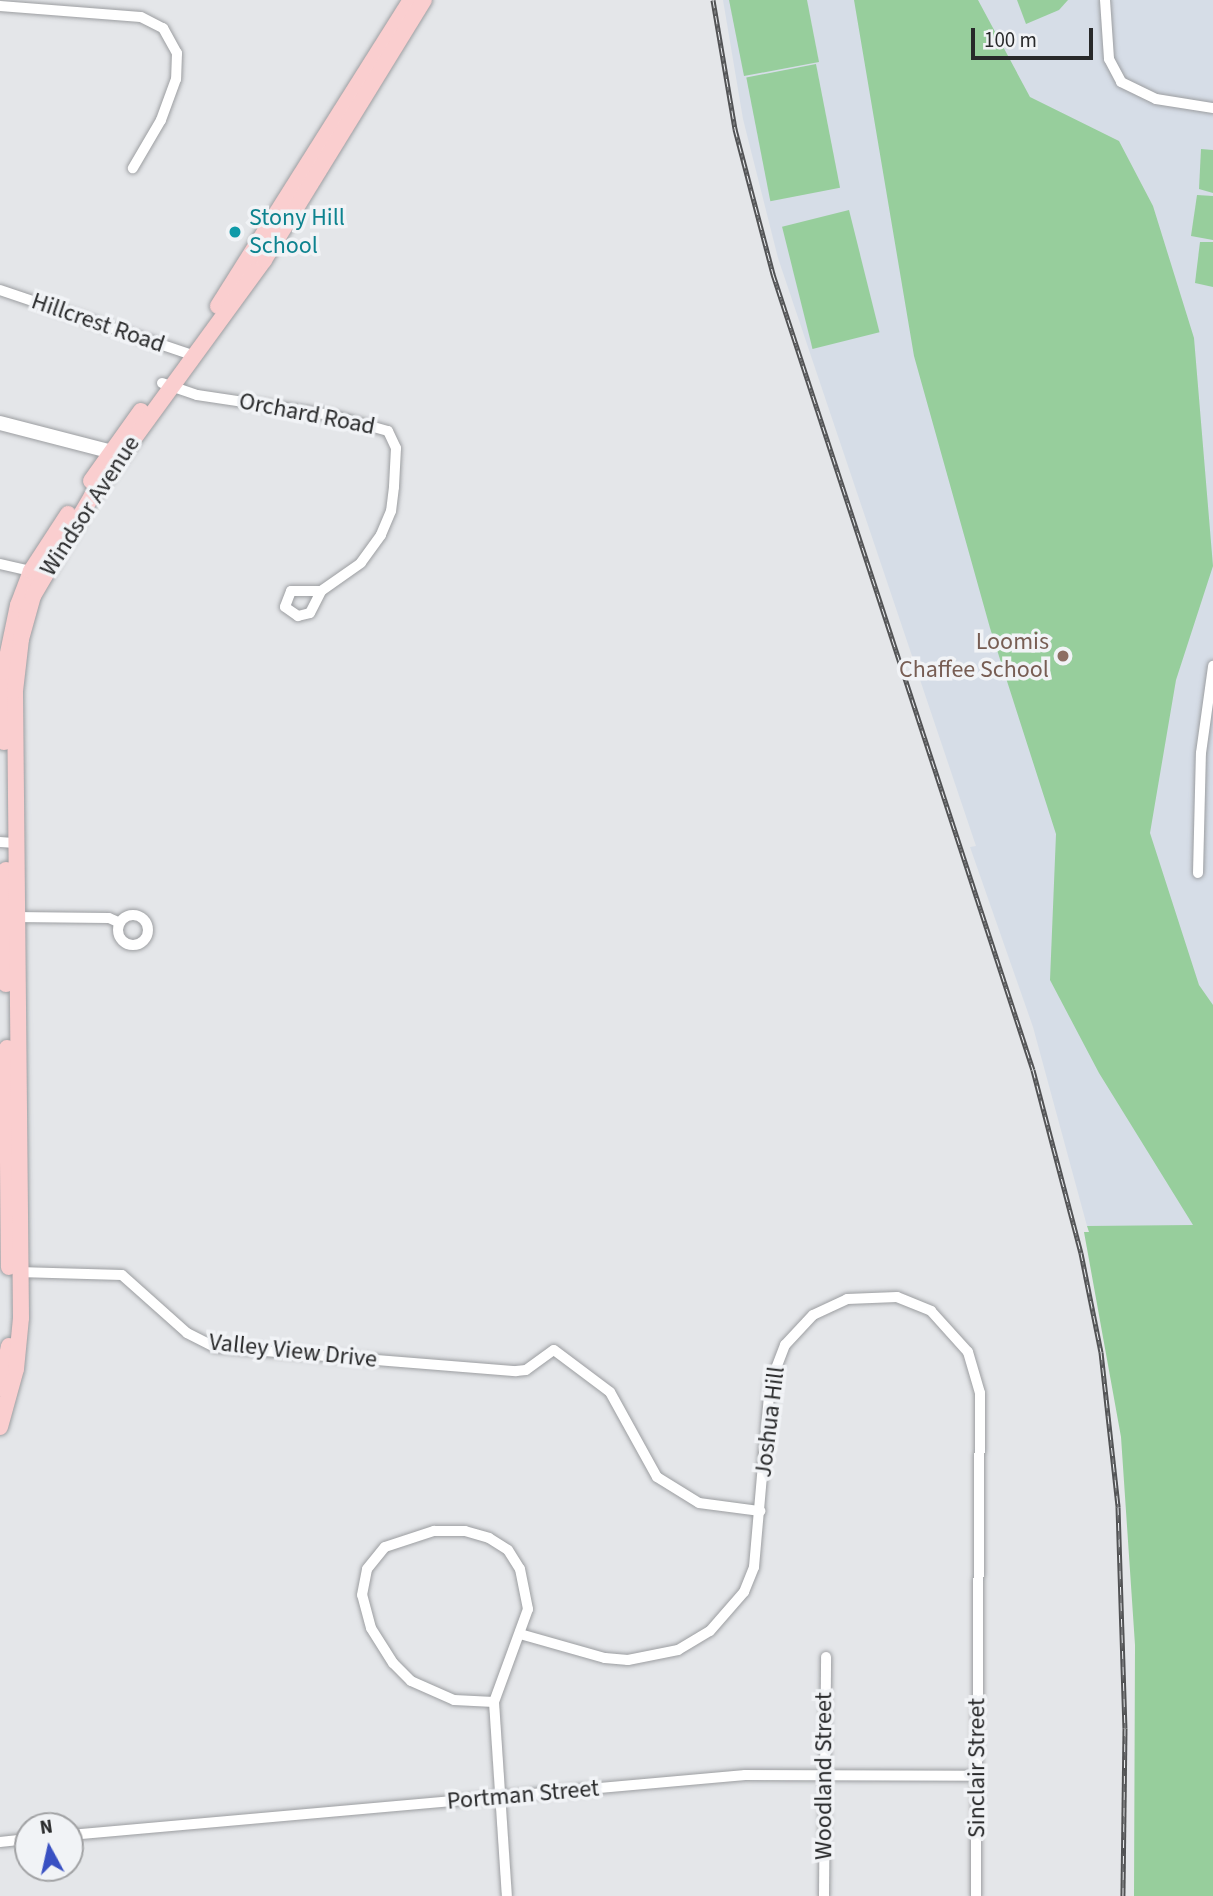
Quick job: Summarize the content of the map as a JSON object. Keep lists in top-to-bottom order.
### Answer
{
  "streets": {
    "main road": ["Windsor Avenue"],
    "street": [
      "Hillcrest Road",
      "Orchard Road",
      "Valley View Drive",
      "Joshua Hill",
      "Sinclair Street",
      "Woodland Street",
      "Portman Street"
    ]
  },
  "crossings": [
    ["Hillcrest Road", "Windsor Avenue"],
    ["Orchard Road", "Windsor Avenue"],
    ["Windsor Avenue", "Valley View Drive"],
    ["Valley View Drive", "Joshua Hill"],
    ["Joshua Hill", "Sinclair Street"],
    ["Sinclair Street", "Portman Street"],
    ["Woodland Street", "Portman Street"]
  ],
  "places": ["Stony Hill School", "Loomis Chaffee School"],
  "scale_bar": "100 m",
  "north": "top"
}
